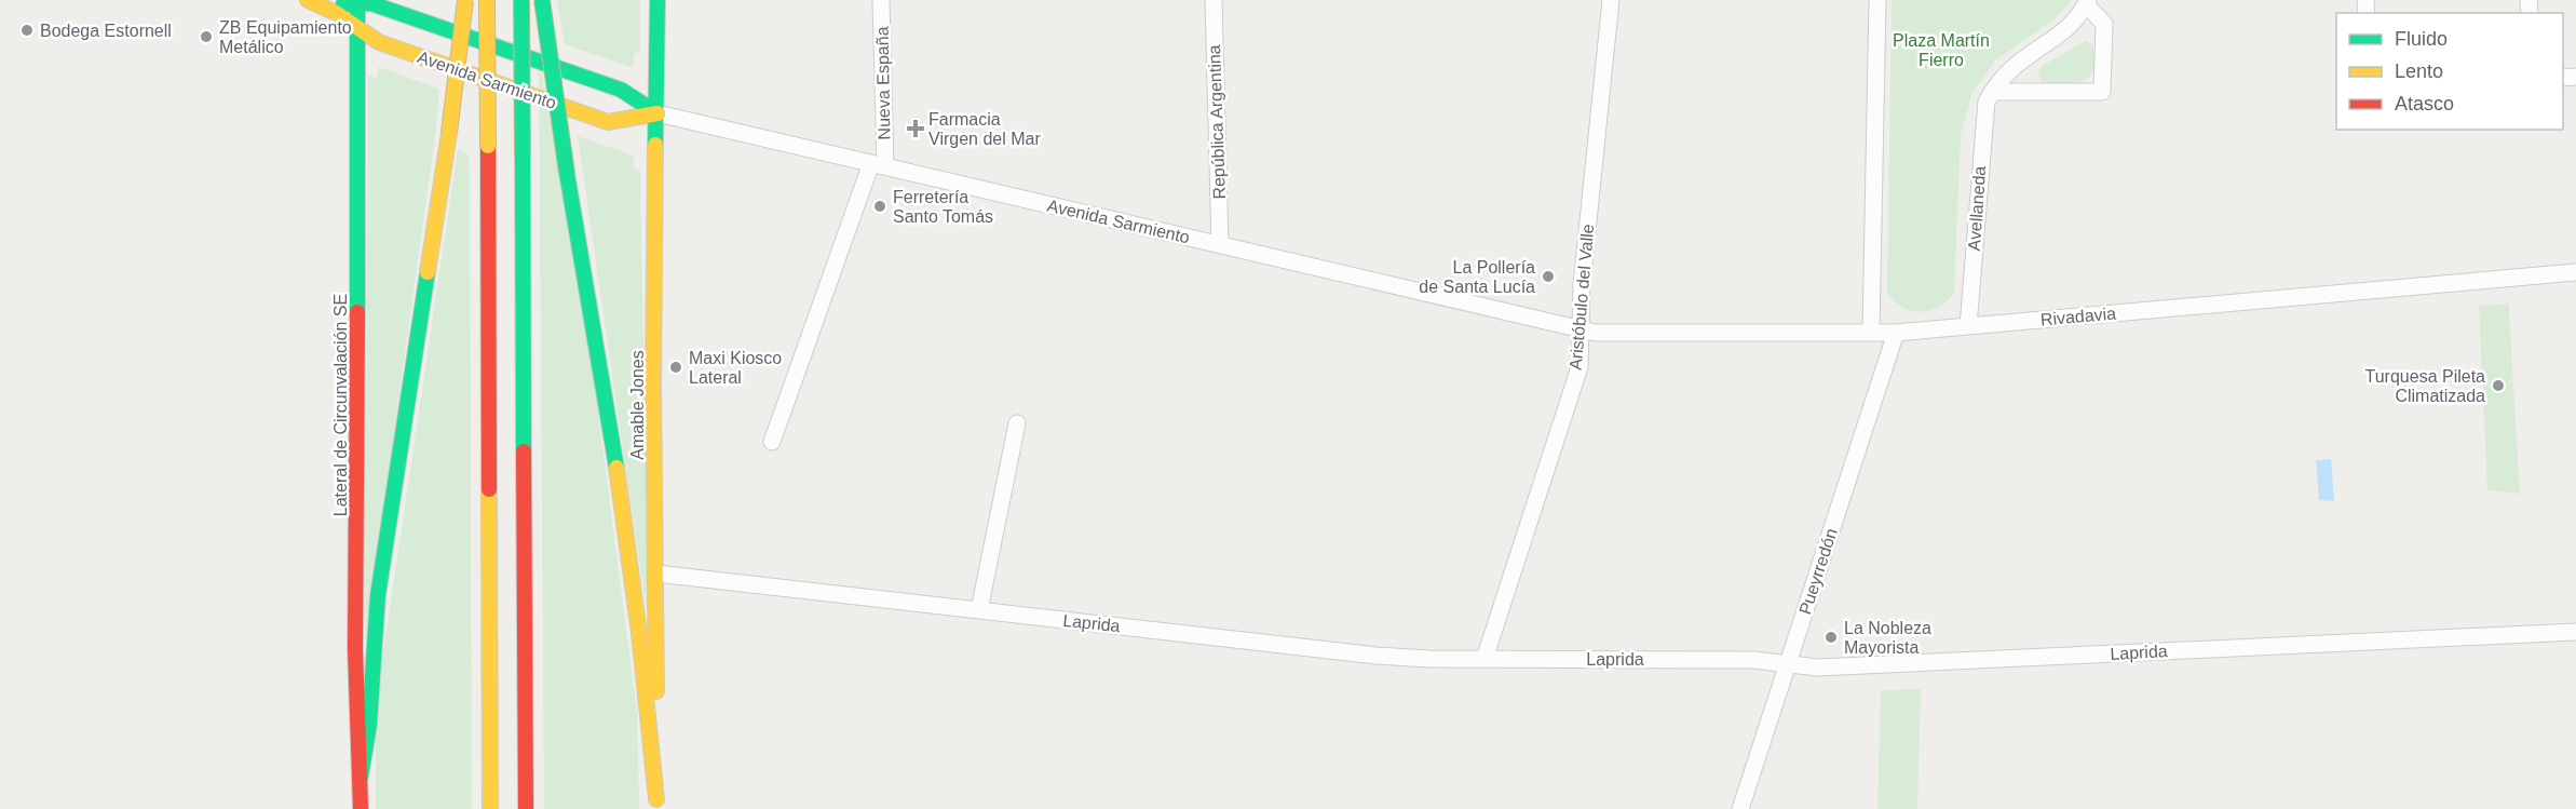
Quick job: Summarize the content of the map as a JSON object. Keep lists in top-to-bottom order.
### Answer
{
  "streets": {
    "main road": ["Avenida Sarmiento", "Lateral de Circunvalación SE", "Amable Jones"],
    "street": [
      "Nueva España",
      "República Argentina",
      "Avellaneda",
      "Aristóbulo del Valle",
      "Rivadavia",
      "Pueyrredón",
      "Laprida"
    ]
  },
  "crossings": [
    ["Avenida Sarmiento", "Nueva España"],
    ["Avenida Sarmiento", "República Argentina"],
    ["Avenida Sarmiento", "Aristóbulo del Valle"],
    ["Avenida Sarmiento", "Rivadavia"],
    ["Avenida Sarmiento", "Lateral de Circunvalación SE"],
    ["Avenida Sarmiento", "Amable Jones"],
    ["Avellaneda", "Rivadavia"],
    ["Aristóbulo del Valle", "Rivadavia"],
    ["Aristóbulo del Valle", "Laprida"],
    ["Rivadavia", "Pueyrredón"],
    ["Amable Jones", "Laprida"],
    ["Pueyrredón", "Laprida"]
  ],
  "parks": ["Plaza Martín Fierro"],
  "places": {
    "other": [
      "Bodega Estornell",
      "ZB Equipamiento Metálico",
      "Ferretería Santo Tomás",
      "La Pollería de Santa Lucía",
      "Maxi Kiosco Lateral",
      "Turquesa Pileta Climatizada",
      "La Nobleza Mayorista"
    ],
    "health": ["Farmacia Virgen del Mar"]
  },
  "legend": ["Fluido", "Lento", "Atasco"]
}
